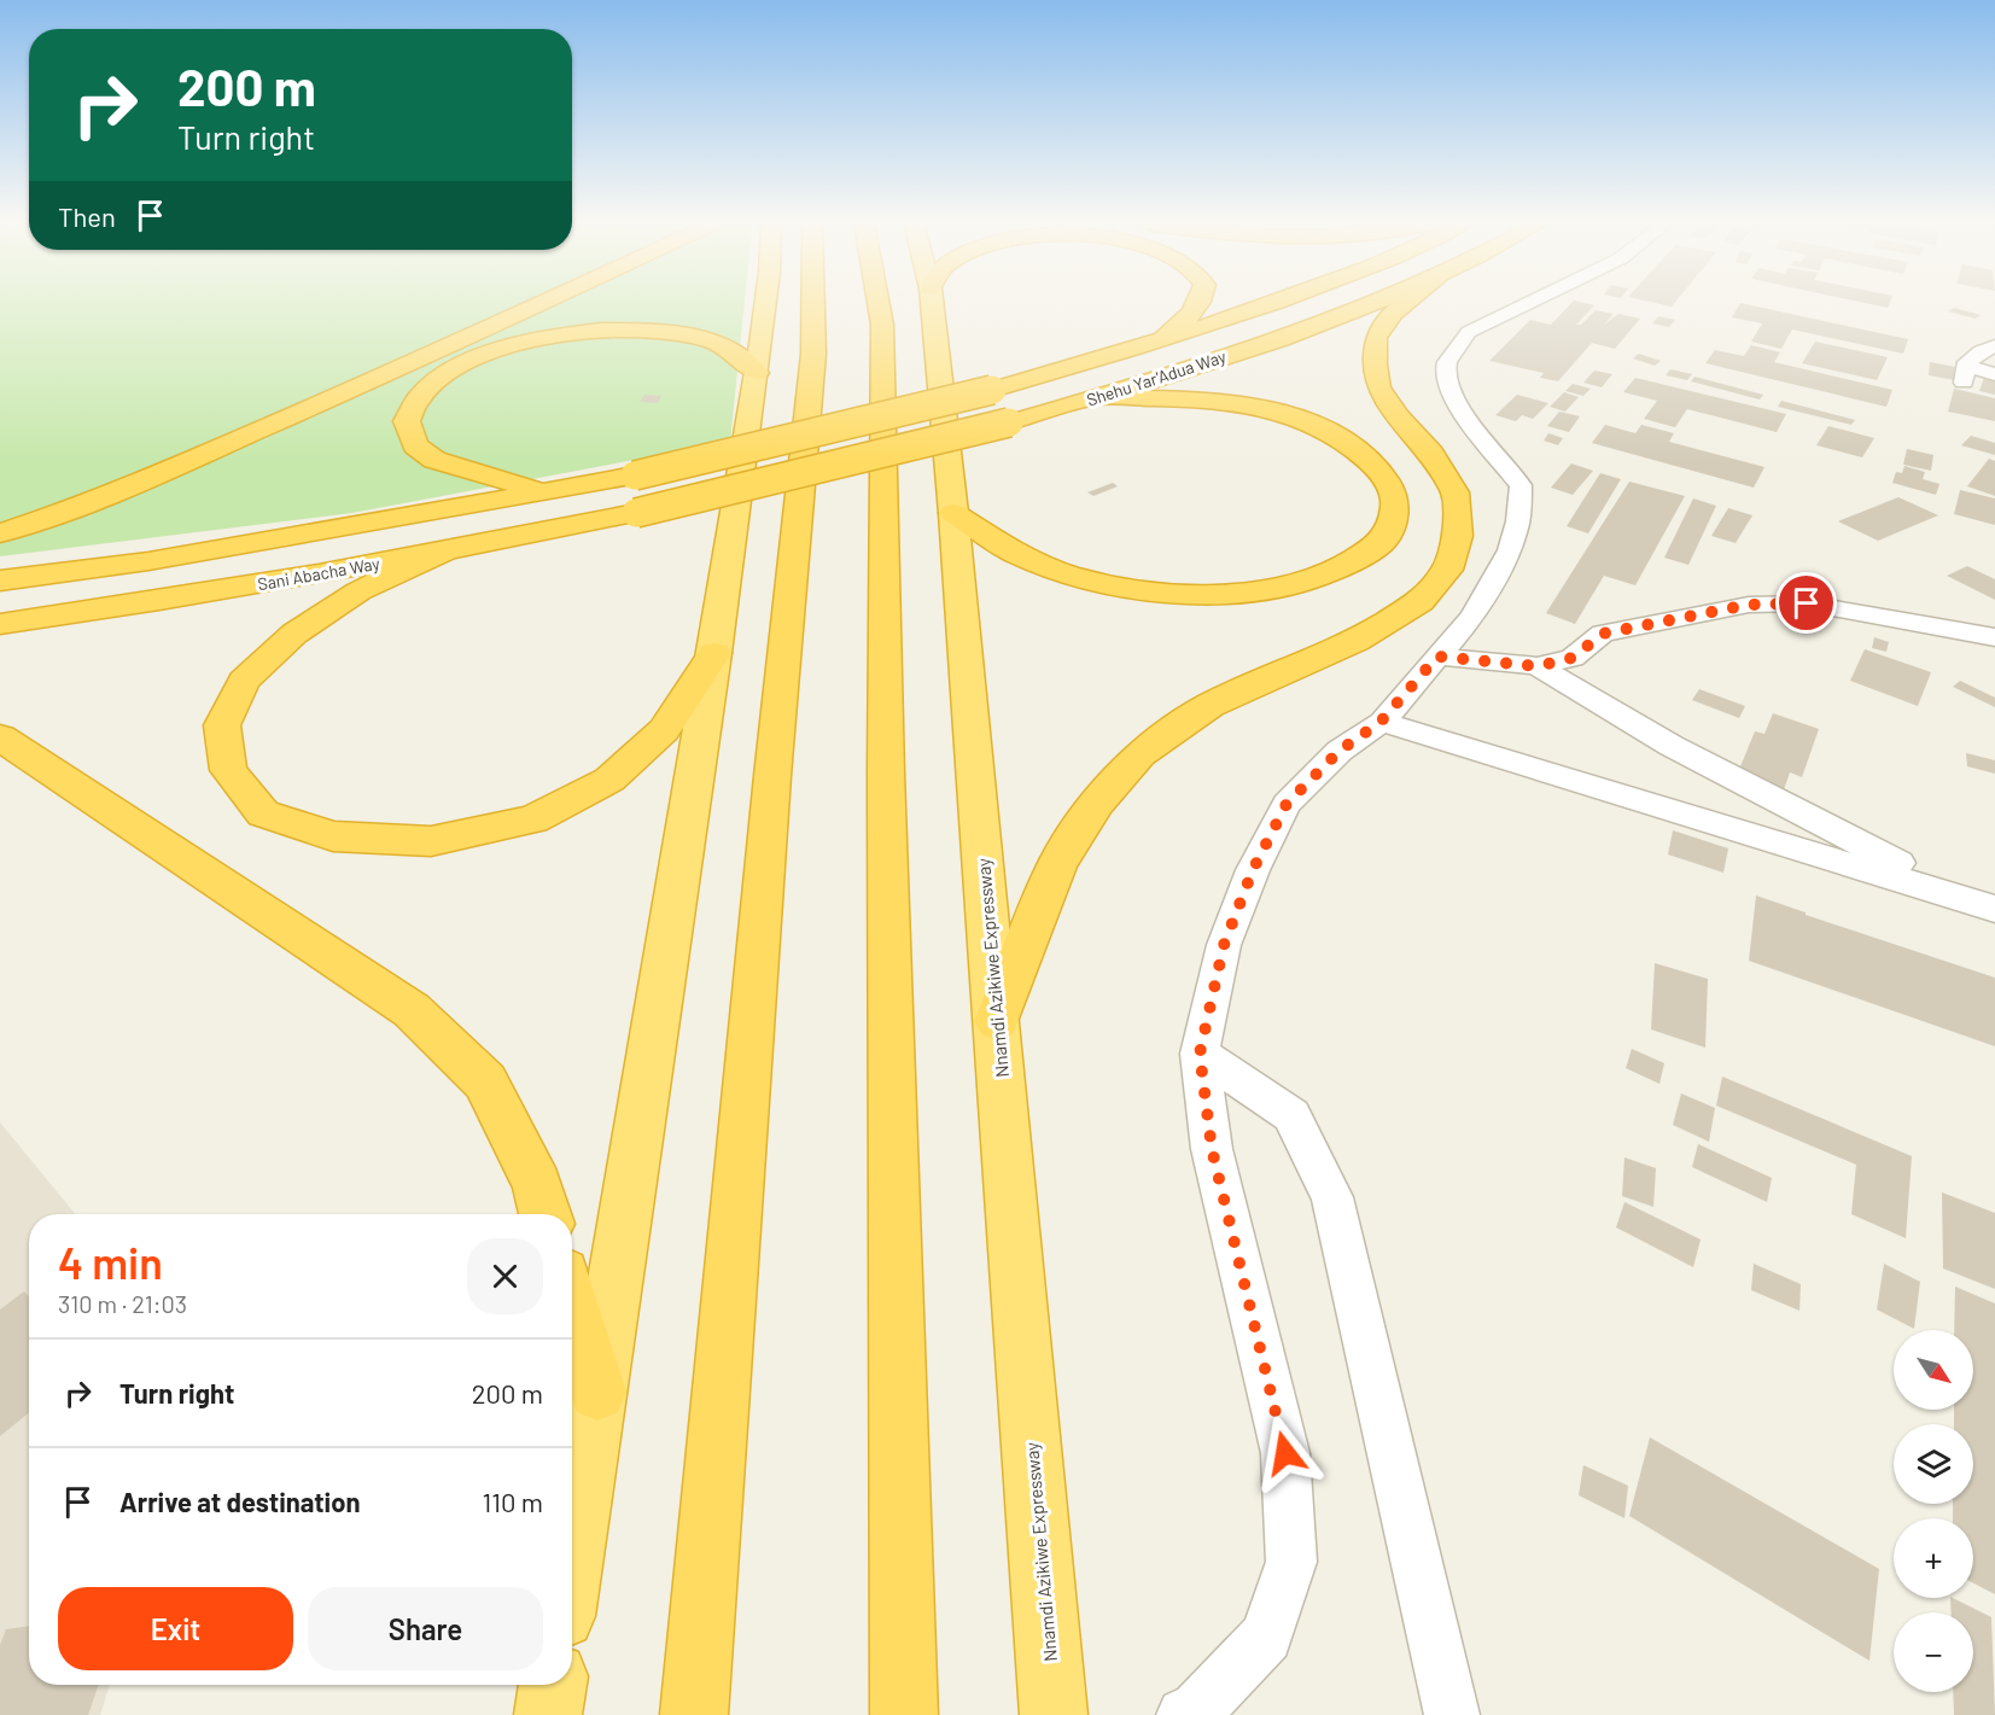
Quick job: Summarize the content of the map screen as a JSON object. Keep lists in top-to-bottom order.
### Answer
{
  "streets": {
    "highway": ["Shehu Yar'Adua Way", "Sani Abacha Way", "Nnamdi Azikiwe Expressway"]
  },
  "crossings": [
    ["Shehu Yar'Adua Way", "Sani Abacha Way"]
  ],
  "north": "bottom right",
  "page": {
    "turn": ["200 m", "Turn right"],
    "then": "Then",
    "heading": ["4 min", "310 m · 21:03"],
    "map_buttons": ["+", "−"],
    "list": [
      {
        "name": "Turn right",
        "value": "200 m"
      },
      {
        "name": "Arrive at destination",
        "value": "110 m"
      }
    ],
    "buttons": ["Exit", "Share"]
  }
}
